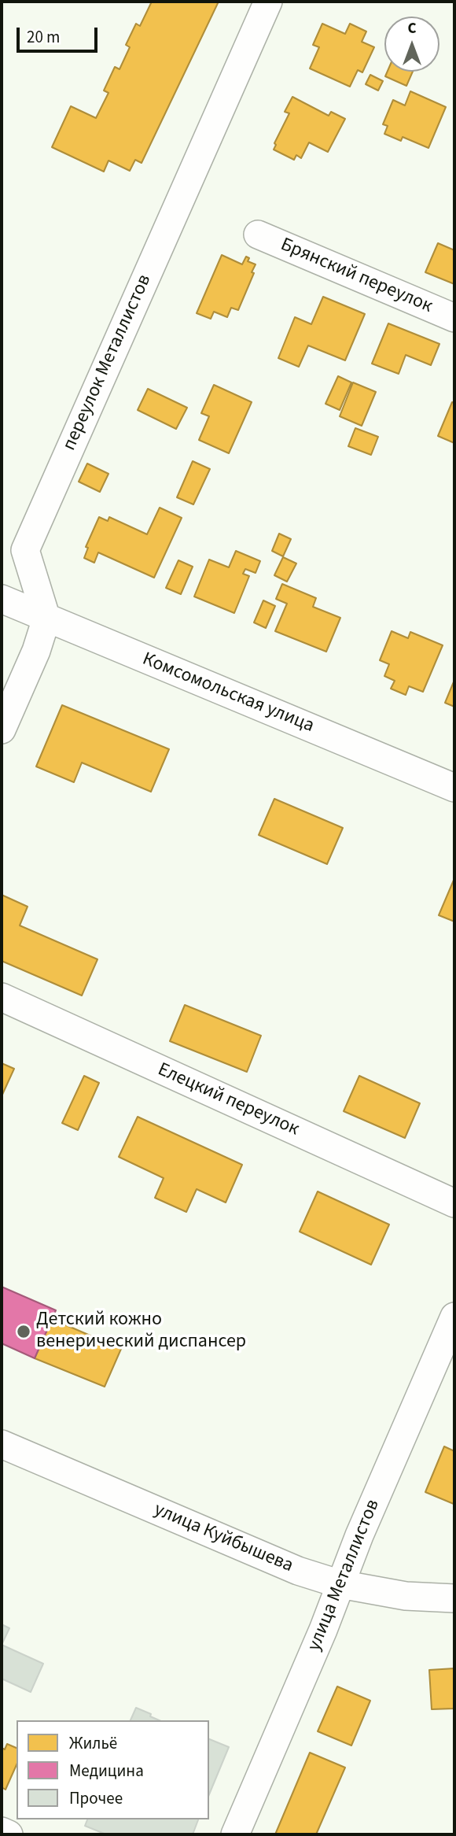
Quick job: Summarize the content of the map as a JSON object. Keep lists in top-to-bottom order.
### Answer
{
  "streets": {
    "street": [
      "Брянский переулок",
      "переулок Металлистов",
      "Комсомольская улица",
      "Елецкий переулок",
      "улица Куйбышева",
      "улица Металлистов"
    ]
  },
  "crossings": [
    ["переулок Металлистов", "Комсомольская улица"],
    ["улица Куйбышева", "улица Металлистов"]
  ],
  "places": ["Детский кожно венерический диспансер"],
  "legend": ["Жильё", "Медицина", "Прочее"],
  "scale_bar": "20 m",
  "north": "top"
}
